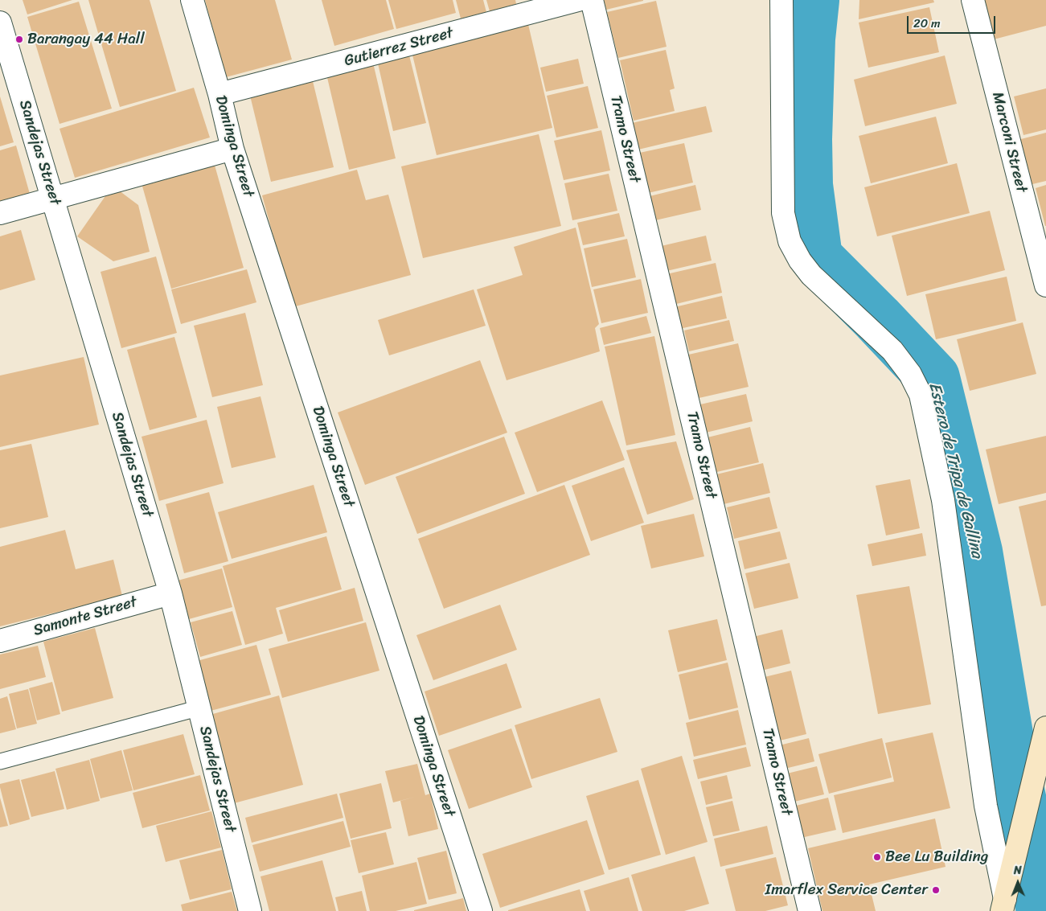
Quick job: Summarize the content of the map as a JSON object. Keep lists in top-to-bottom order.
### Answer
{
  "streets": {
    "street": [
      "Gutierrez Street",
      "Tramo Street",
      "Marconi Street",
      "Dominga Street",
      "Sandejas Street",
      "Samonte Street"
    ]
  },
  "crossings": [
    ["Gutierrez Street", "Dominga Street"],
    ["Sandejas Street", "Samonte Street"]
  ],
  "water": ["Estero de Tripa de Gallina"],
  "places": ["Barangay 44 Hall", "Bee Lu Building", "Imarflex Service Center"],
  "scale_bar": "20 m",
  "north": "top"
}
